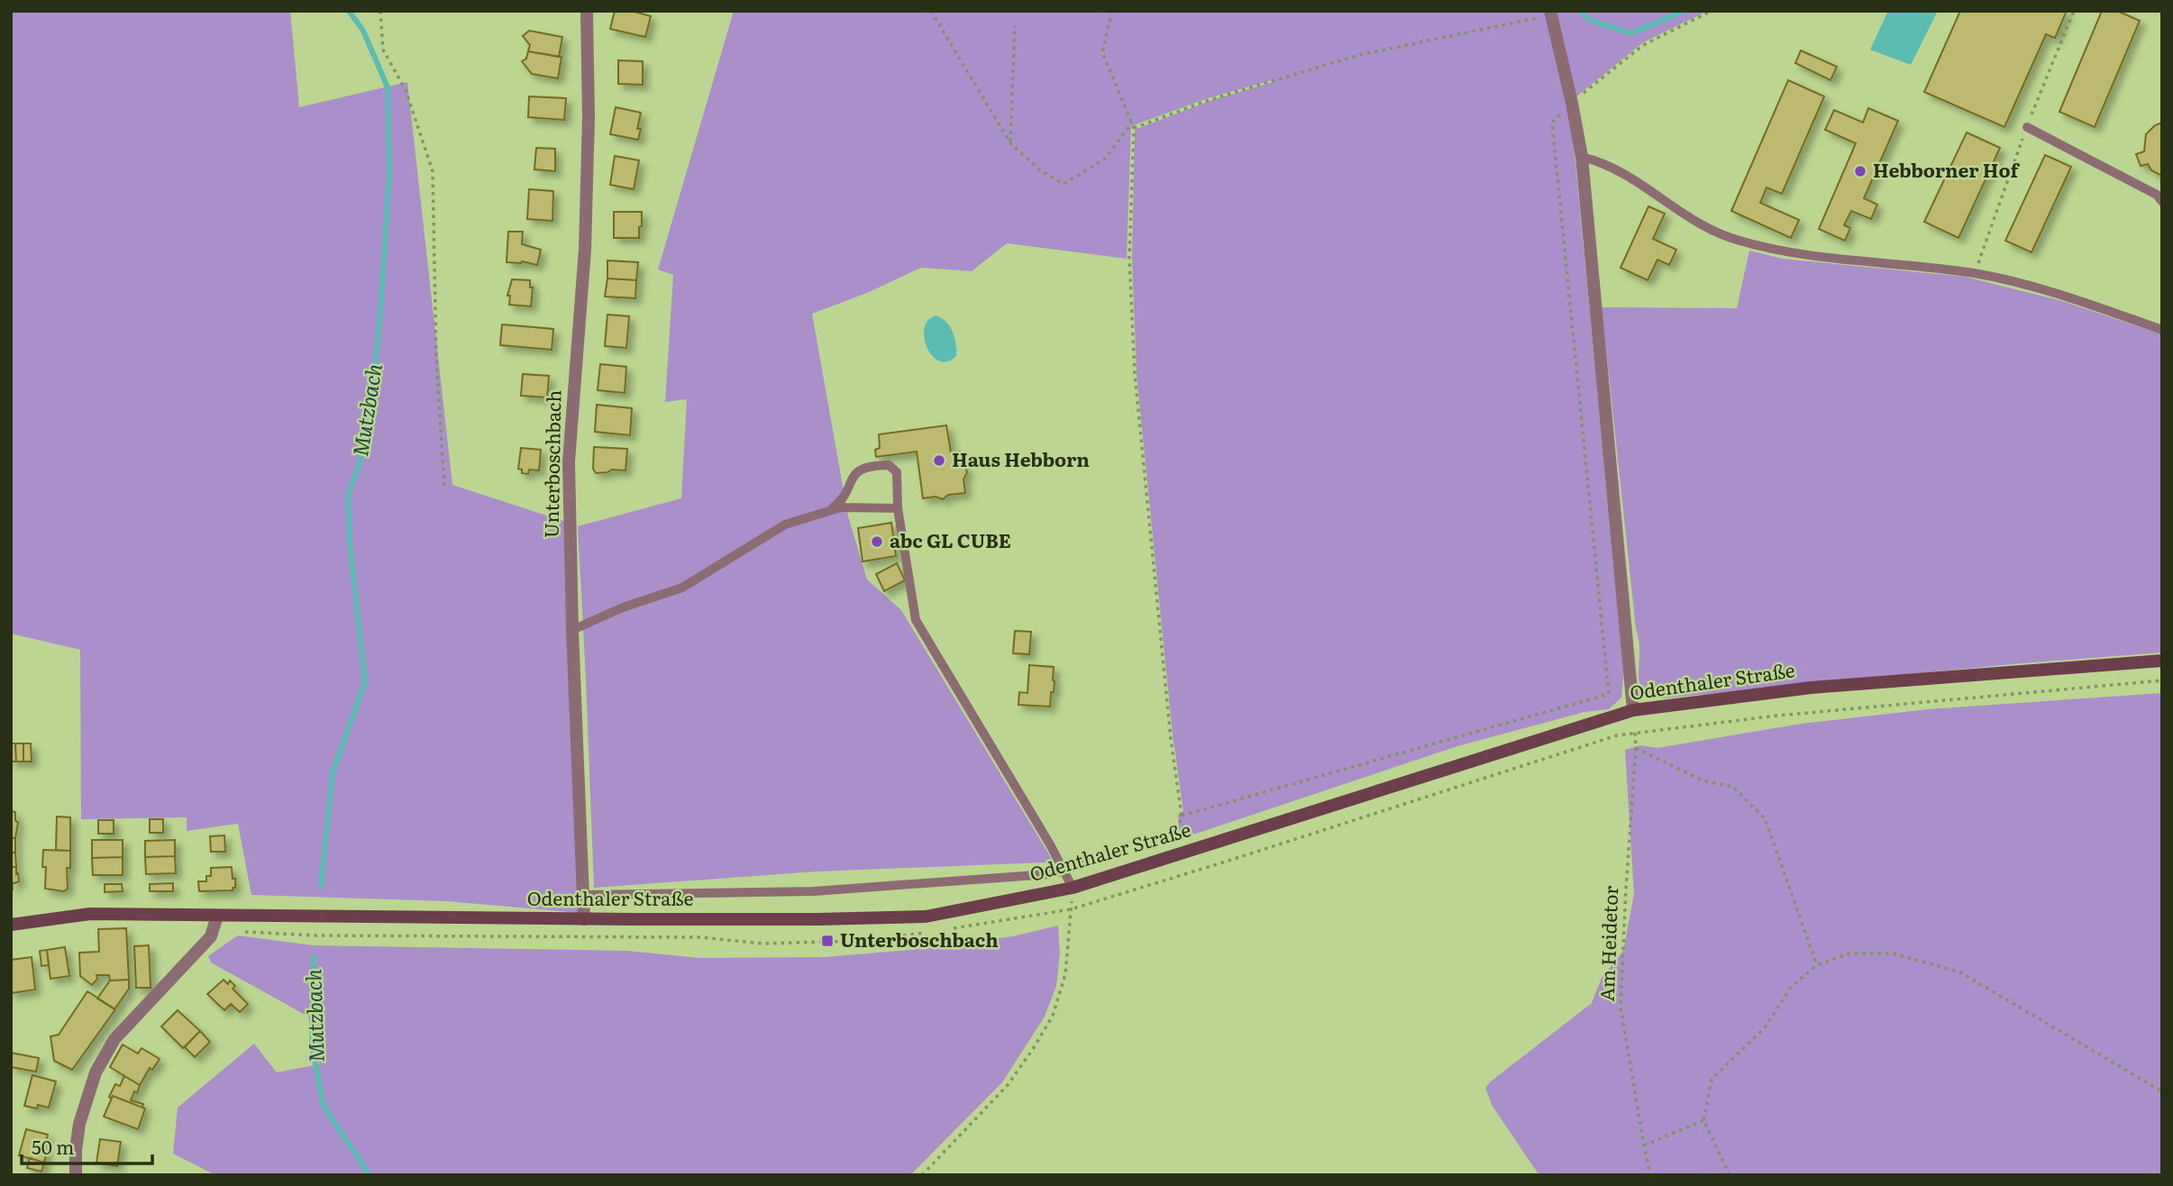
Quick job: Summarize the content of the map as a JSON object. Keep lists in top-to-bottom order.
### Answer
{
  "streets": {
    "main road": ["Odenthaler Straße"],
    "street": ["Unterboschbach"],
    "path": ["Am Heidetor"]
  },
  "crossings": [
    ["Unterboschbach", "Odenthaler Straße"]
  ],
  "water": ["Mutzbach"],
  "places": {
    "other": ["Hebborner Hof", "Haus Hebborn", "abc GL CUBE"],
    "transit": ["Unterboschbach"]
  },
  "scale_bar": "50 m"
}
